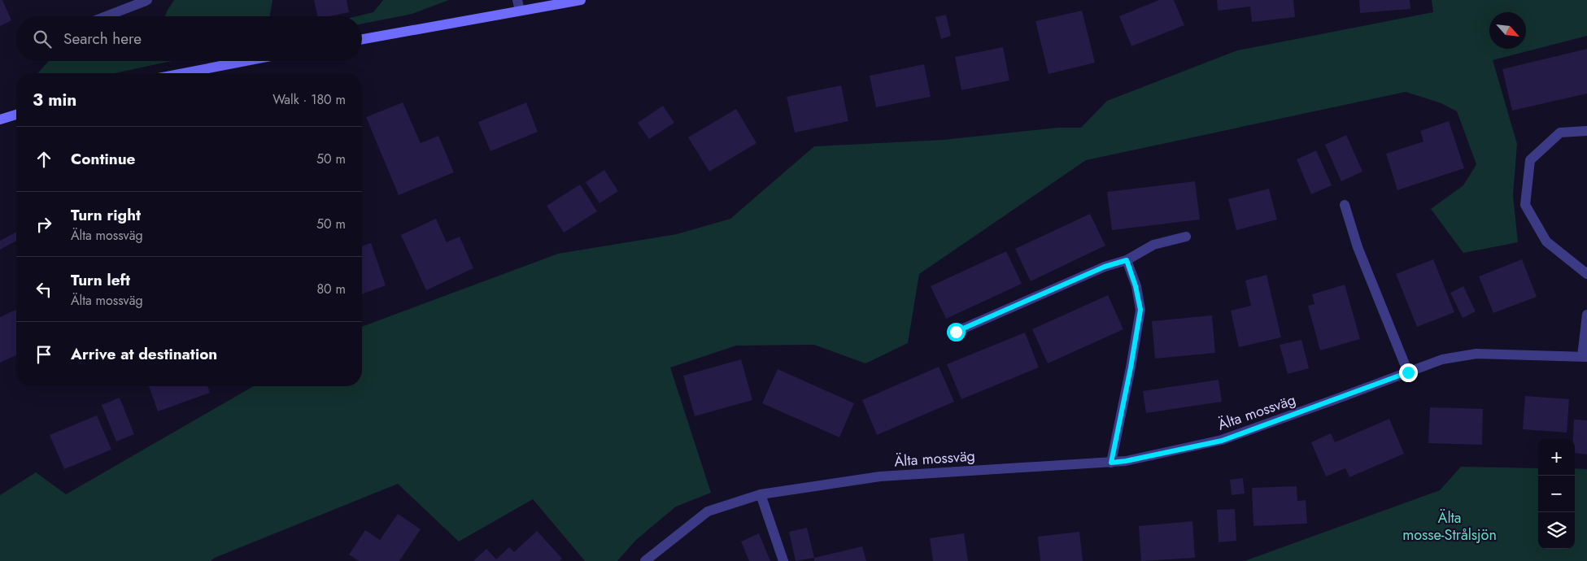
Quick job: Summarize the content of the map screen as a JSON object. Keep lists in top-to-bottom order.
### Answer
{
  "streets": {
    "street": ["Älta mossväg"]
  },
  "parks": ["Älta mosse-Strålsjön"],
  "north": "bottom right",
  "page": {
    "search": "Search here",
    "heading": ["3 min", "Walk · 180 m"],
    "list": [
      ["Continue", "50 m"],
      ["Turn right", "Älta mossväg", "50 m"],
      ["Turn left", "Älta mossväg", "80 m"],
      "Arrive at destination"
    ],
    "map_buttons": ["+", "−"]
  }
}
